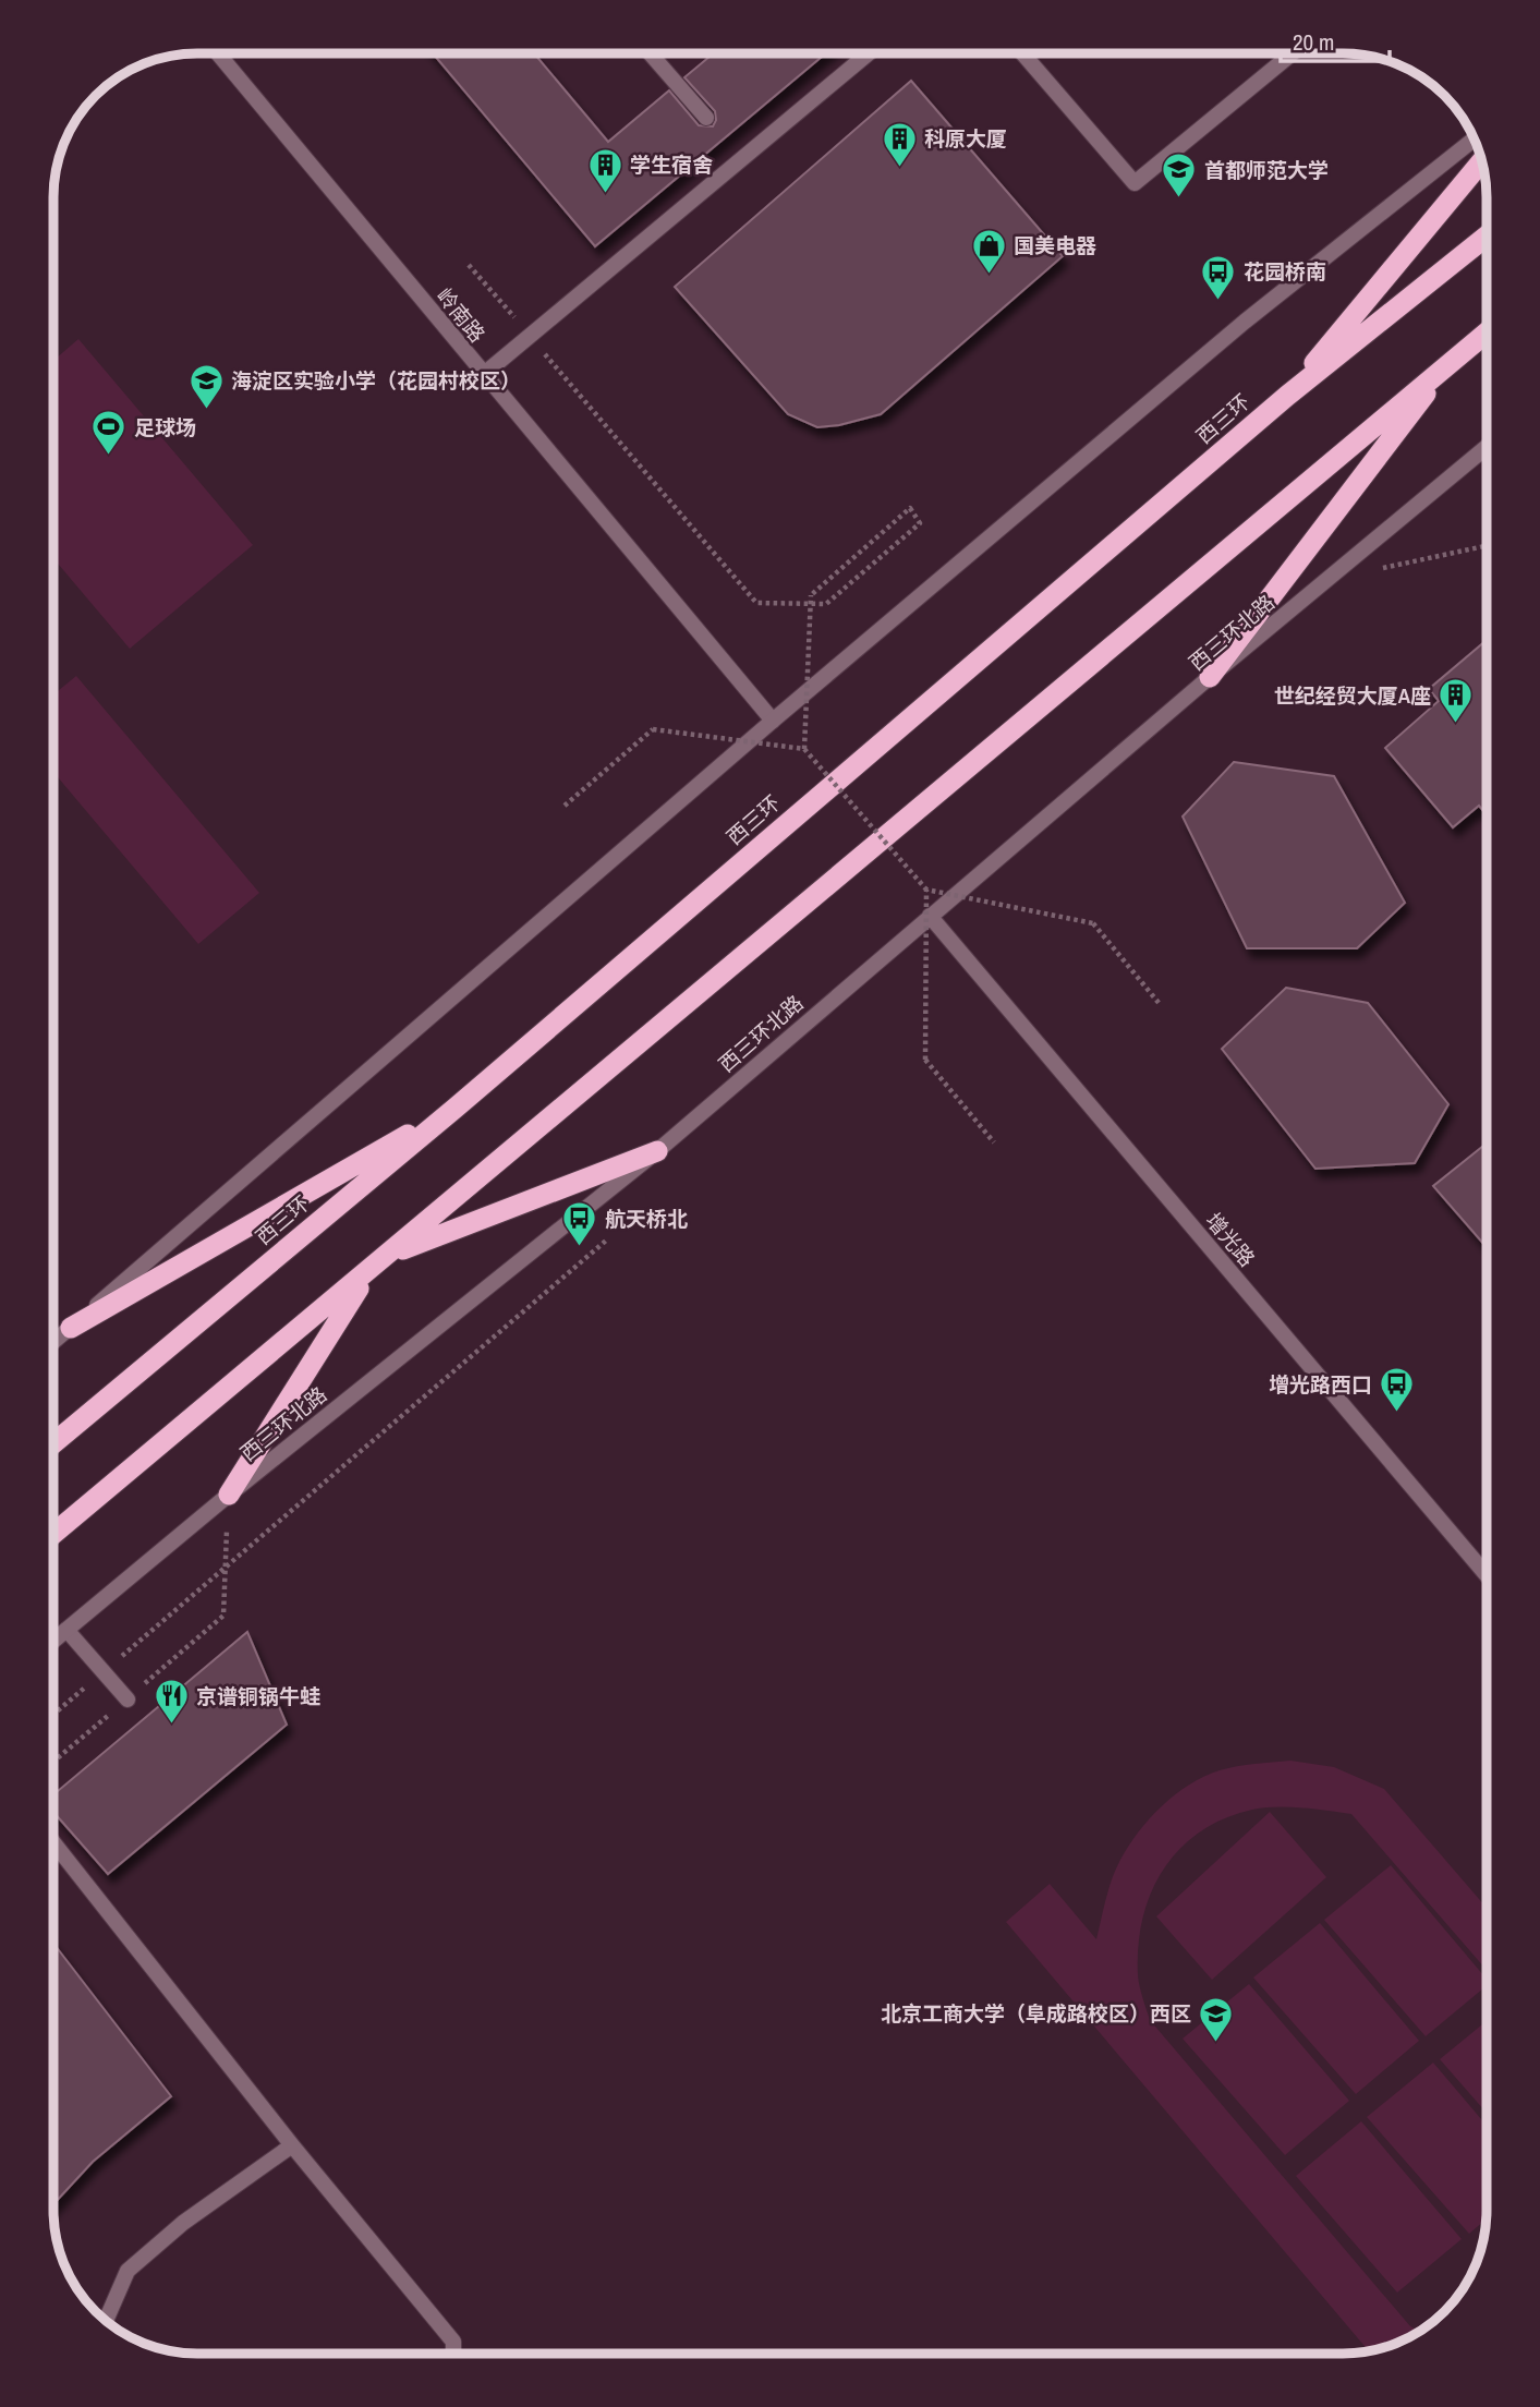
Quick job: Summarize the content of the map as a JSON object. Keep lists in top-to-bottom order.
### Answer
{
  "streets": {
    "highway": ["西三环"],
    "street": ["岭南路", "西三环北路", "增光路"]
  },
  "crossings": [
    ["西三环北路", "增光路"]
  ],
  "places": {
    "building": ["科原大厦", "学生宿舍", "世纪经贸大厦A座"],
    "school or university": ["首都师范大学", "海淀区实验小学（花园村校区）", "北京工商大学（阜成路校区）西区"],
    "shop": ["国美电器"],
    "bus stop": ["花园桥南", "航天桥北", "增光路西口"],
    "sports": ["足球场"],
    "restaurant": ["京谱铜锅牛蛙"]
  },
  "scale_bar": "20 m"
}
